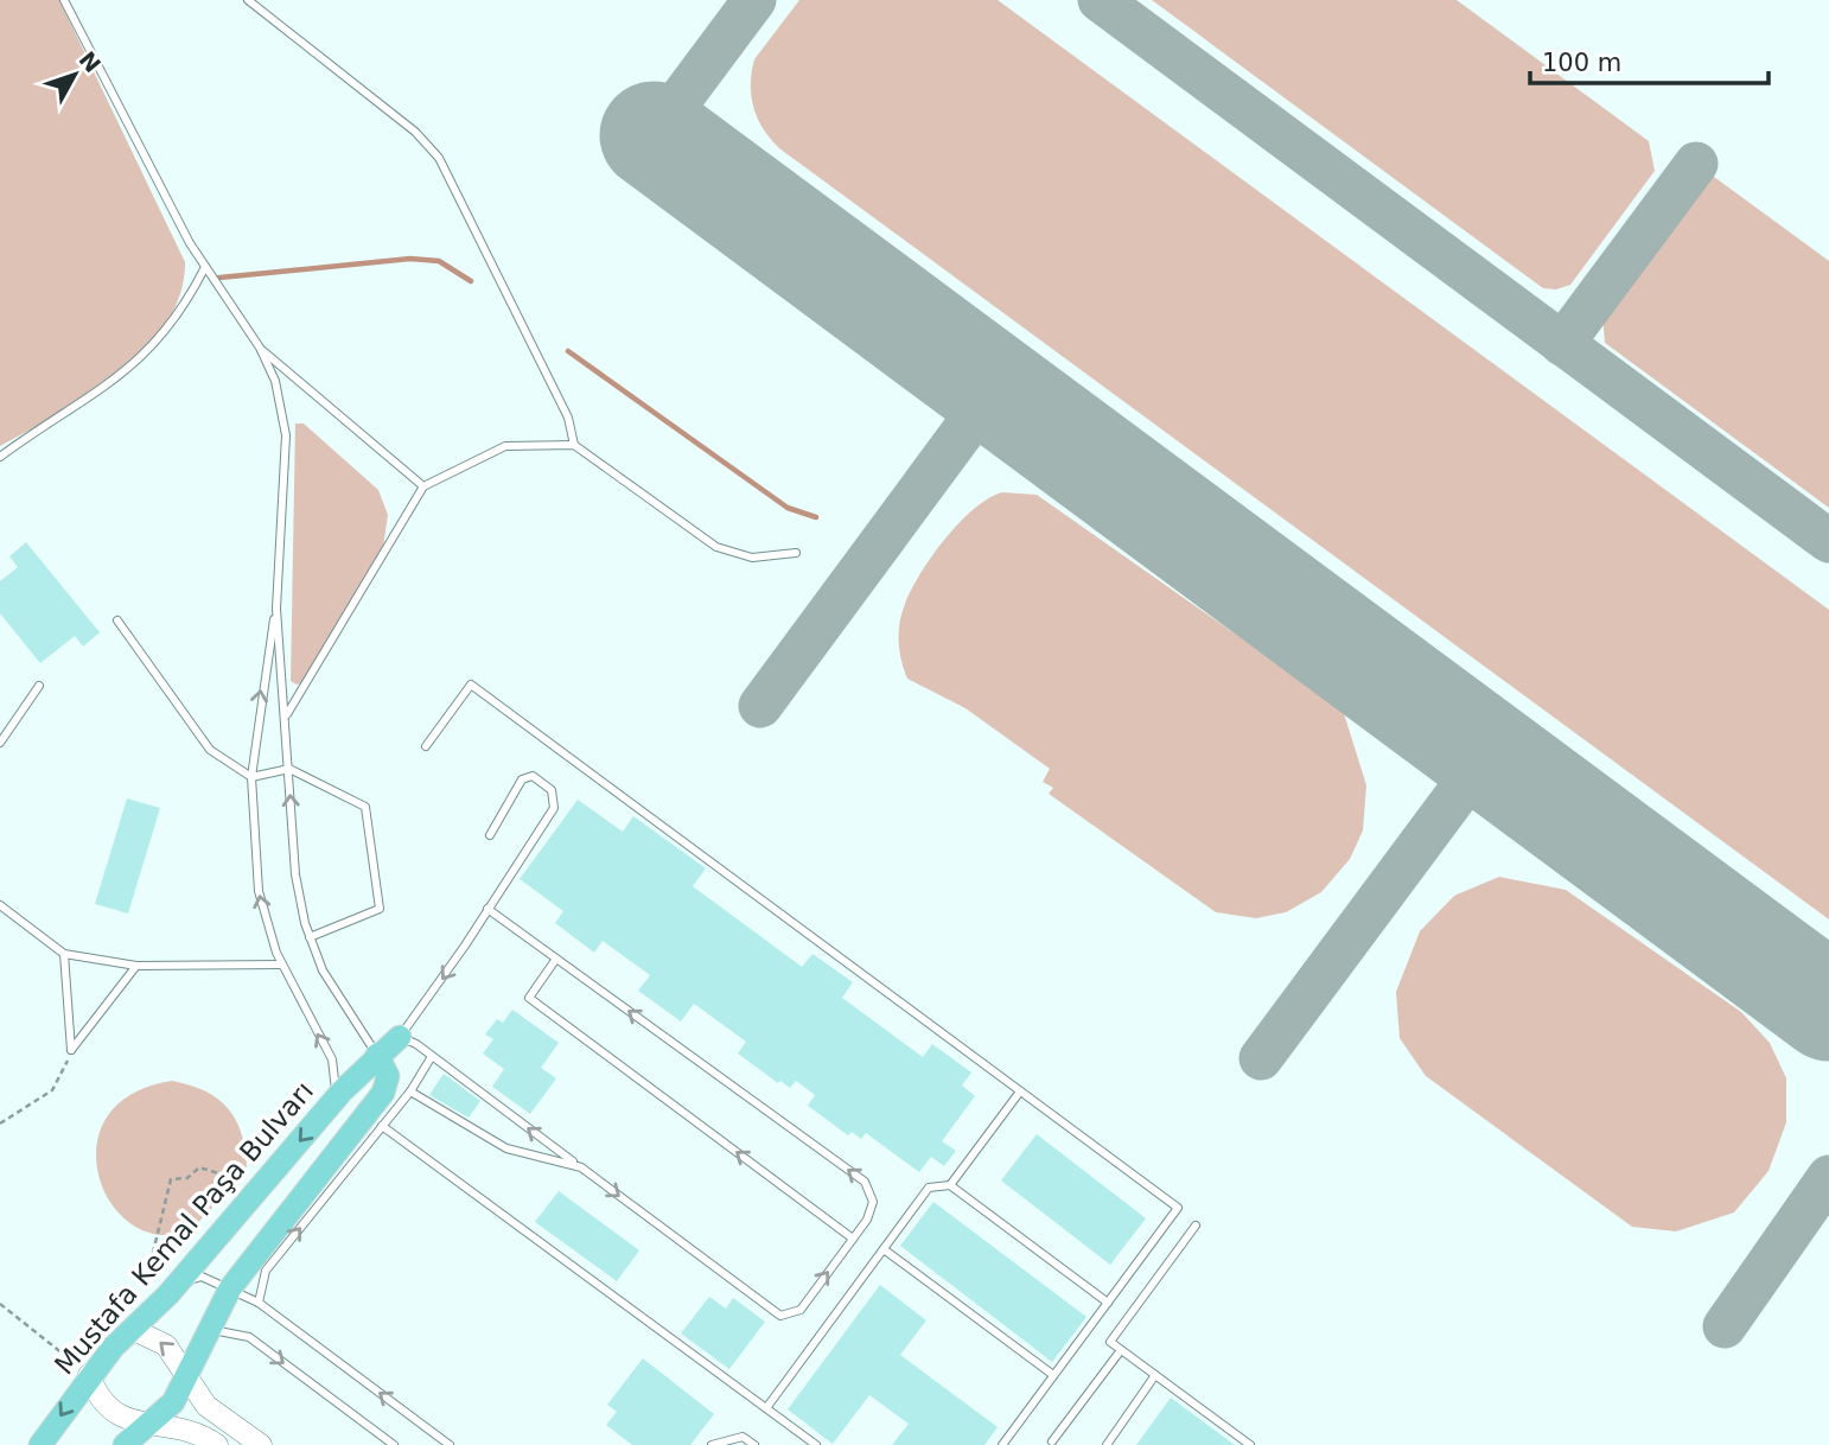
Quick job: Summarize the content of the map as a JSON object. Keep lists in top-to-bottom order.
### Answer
{
  "streets": {
    "main road": ["Mustafa Kemal Paşa Bulvarı"]
  },
  "scale_bar": "100 m",
  "north": "top right"
}
